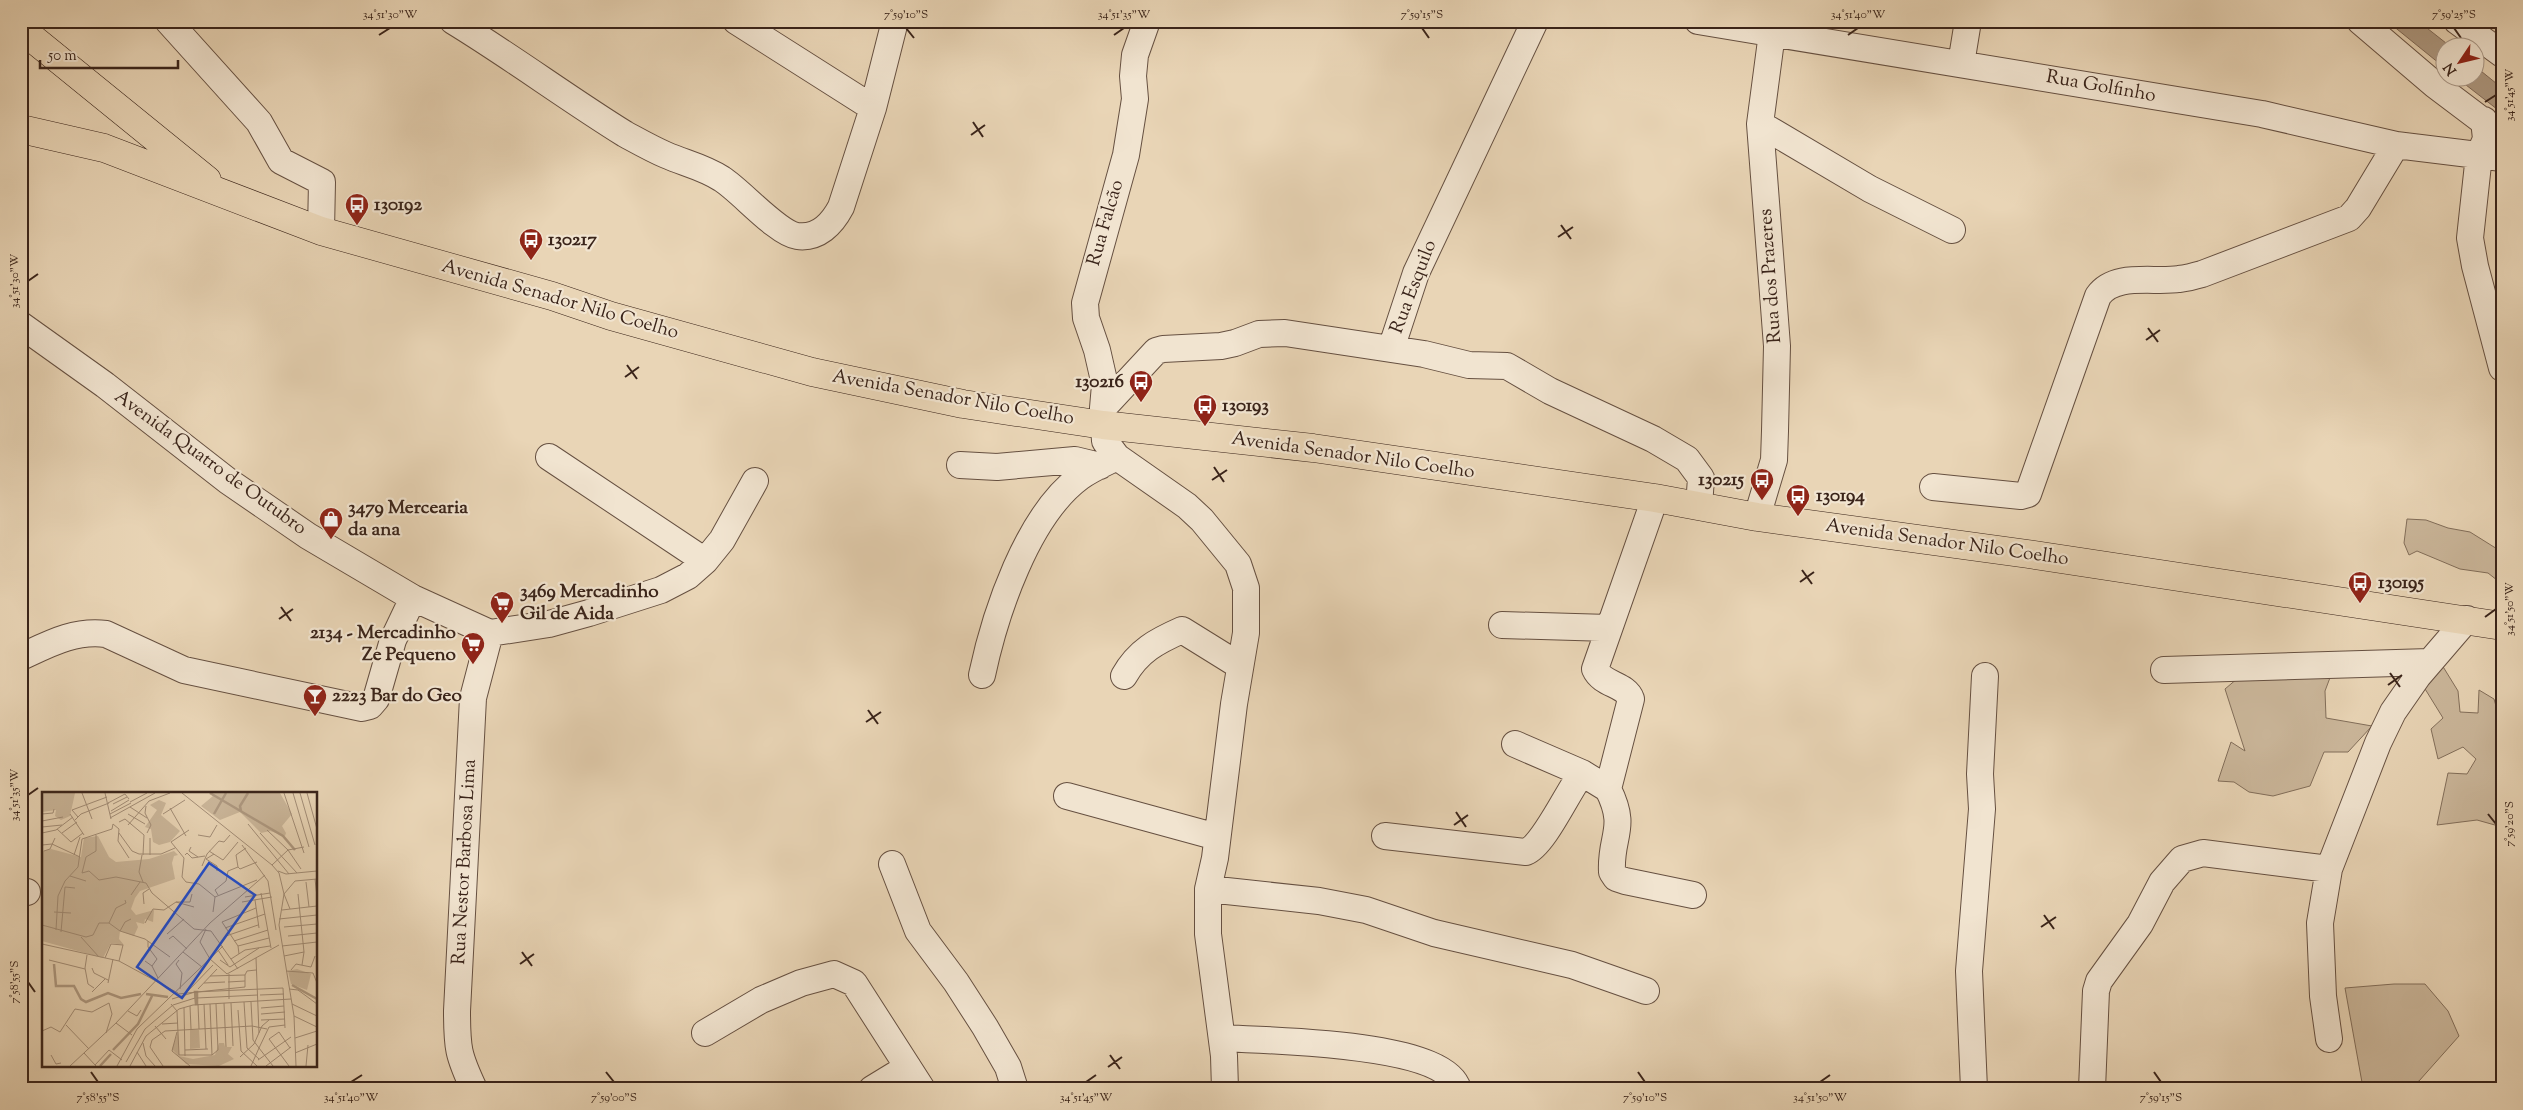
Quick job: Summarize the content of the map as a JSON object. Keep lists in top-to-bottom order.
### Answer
{
  "streets": {
    "main road": ["Avenida Senador Nilo Coelho"],
    "street": [
      "Rua Golfinho",
      "Rua Falcão",
      "Rua dos Prazeres",
      "Rua Esquilo",
      "Avenida Quatro de Outubro",
      "Rua Nestor Barbosa Lima"
    ]
  },
  "crossings": [
    ["Rua Golfinho", "Rua dos Prazeres"],
    ["Rua Falcão", "Rua Esquilo"],
    ["Rua Falcão", "Avenida Senador Nilo Coelho"],
    ["Rua dos Prazeres", "Avenida Senador Nilo Coelho"],
    ["Rua Esquilo", "Avenida Senador Nilo Coelho"],
    ["Avenida Quatro de Outubro", "Rua Nestor Barbosa Lima"]
  ],
  "places": {
    "bus stop": [
      "130192",
      "130217",
      "130216",
      "130193",
      "130215",
      "130194",
      "130195"
    ],
    "shop": ["3479 Mercearia da ana"],
    "supermarket": ["3469 Mercadinho Gil de Aida", "2134 - Mercadinho Ze Pequeno"],
    "bar": ["2223 Bar do Geo"]
  },
  "scale_bar": "50 m",
  "north": "bottom left",
  "coordinates": [
    "34°51'30\"W",
    "7°59'10\"S",
    "34°51'35\"W",
    "7°59'15\"S",
    "34°51'40\"W",
    "7°59'25\"S",
    "34°51'45\"W",
    "34°51'50\"W",
    "7°59'20\"S",
    "7°58'55\"S",
    "7°59'00\"S"
  ]
}
